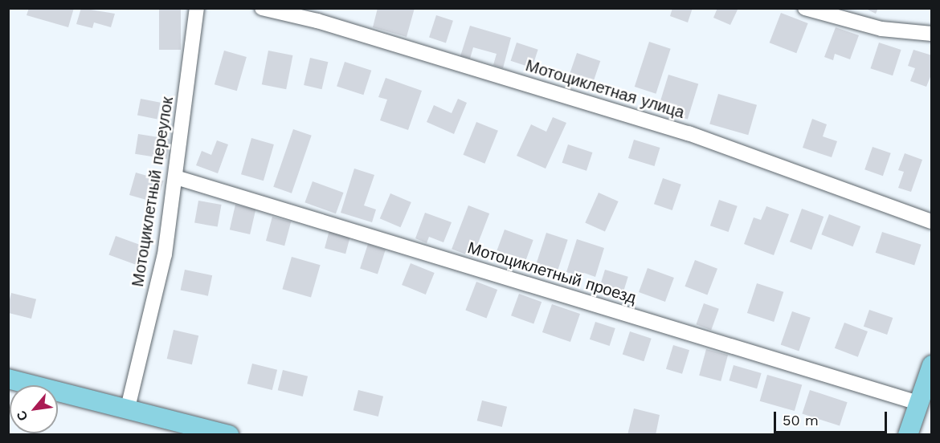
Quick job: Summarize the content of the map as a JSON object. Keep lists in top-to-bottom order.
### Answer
{
  "streets": {
    "street": ["Мотоциклетная улица", "Мотоциклетный переулок", "Мотоциклетный проезд"]
  },
  "crossings": [
    ["Мотоциклетный переулок", "Мотоциклетный проезд"]
  ],
  "scale_bar": "50 m",
  "north": "bottom left"
}
